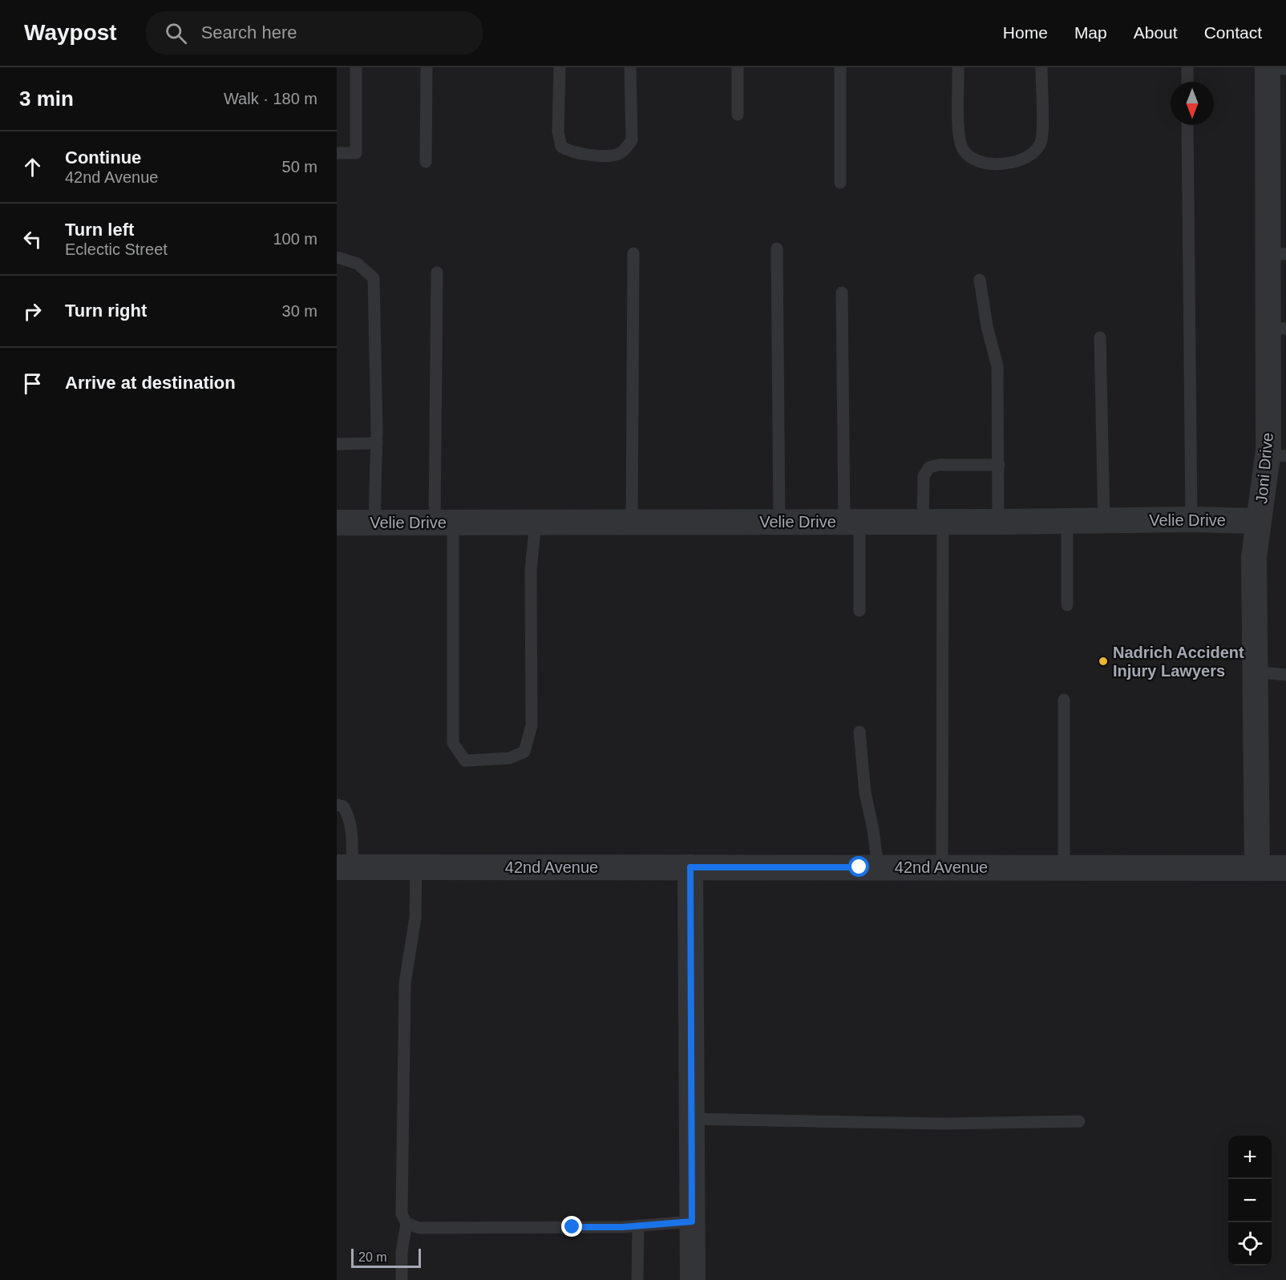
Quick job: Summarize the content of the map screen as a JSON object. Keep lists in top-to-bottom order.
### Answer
{
  "streets": {
    "street": ["Joni Drive", "Velie Drive", "42nd Avenue"]
  },
  "crossings": [
    ["Joni Drive", "Velie Drive"],
    ["Joni Drive", "42nd Avenue"]
  ],
  "places": ["Nadrich Accident Injury Lawyers"],
  "scale_bar": "20 m",
  "north": "bottom",
  "page": {
    "header": "Waypost",
    "search": "Search here",
    "nav": [
      "Home",
      "Map",
      "About",
      "Contact"
    ],
    "heading": ["3 min", "Walk · 180 m"],
    "list": [
      ["Continue", "42nd Avenue", "50 m"],
      ["Turn left", "Eclectic Street", "100 m"],
      ["Turn right", "30 m"],
      "Arrive at destination"
    ],
    "map_buttons": ["+", "−"],
    "scale": "20 m"
  }
}
